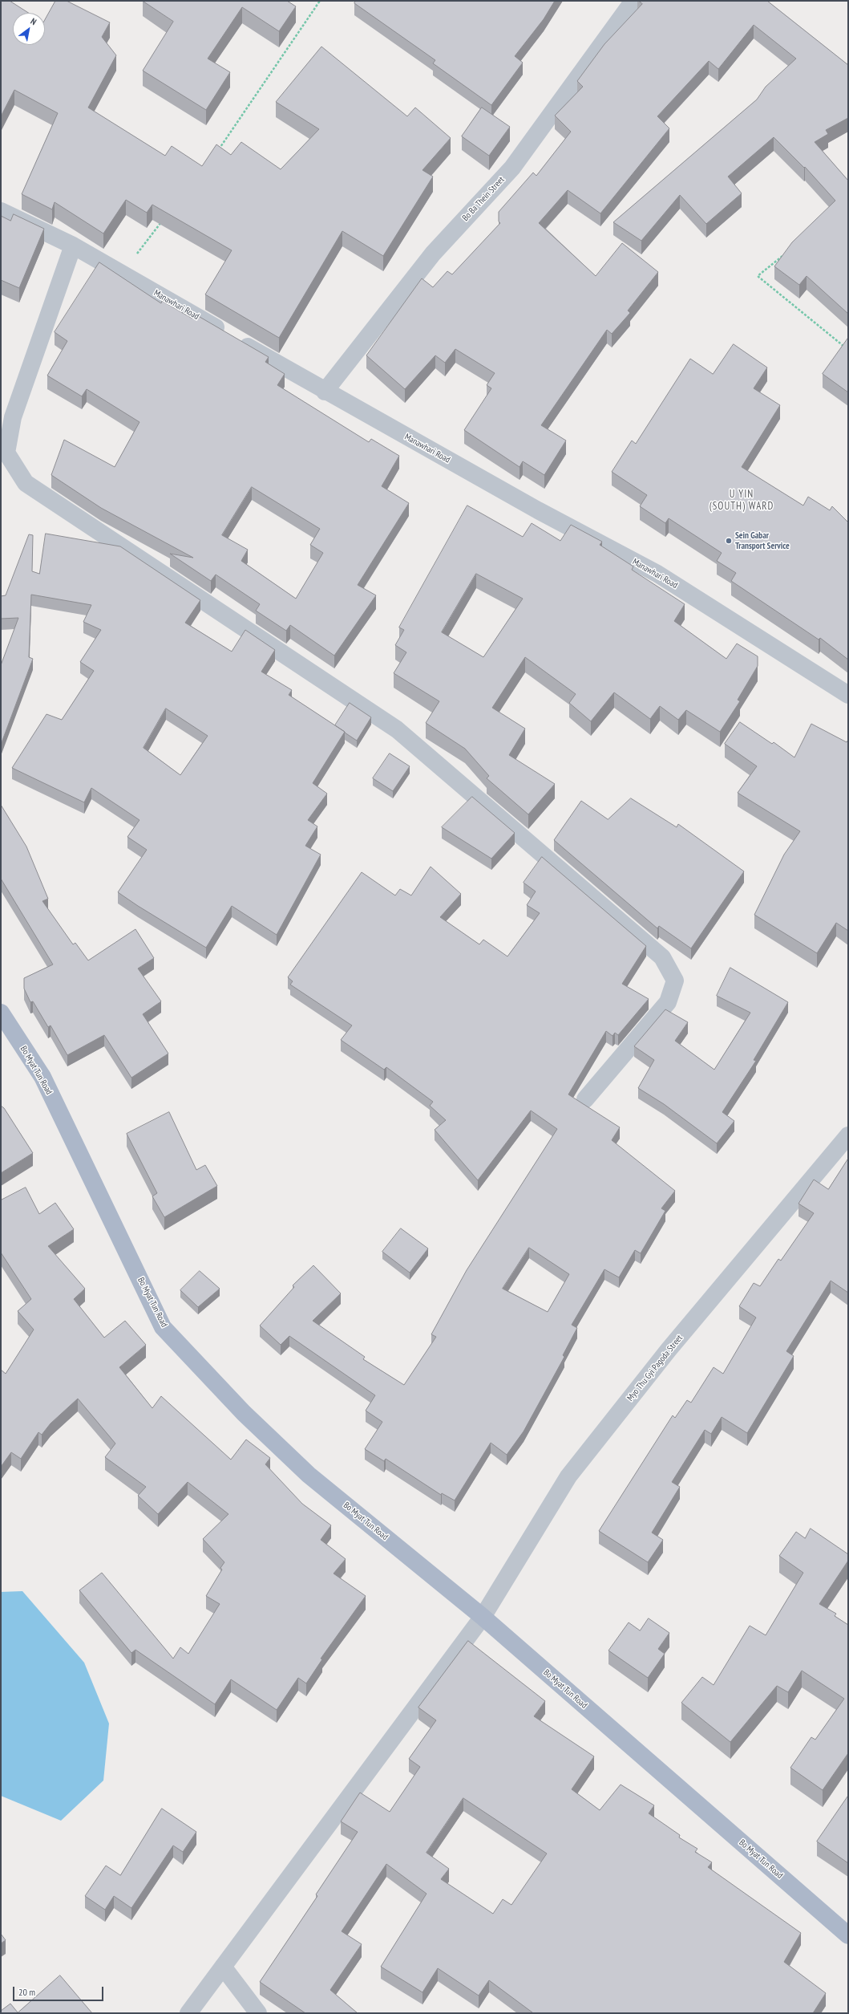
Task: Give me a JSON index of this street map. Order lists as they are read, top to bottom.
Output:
{
  "streets": {
    "main road": ["Bo Myat Tun Road"],
    "street": ["Bo Ba Thein Street", "Manawhari Road", "Myo Thu Gyi Pagoda Street"]
  },
  "crossings": [
    ["Bo Ba Thein Street", "Manawhari Road"],
    ["Bo Myat Tun Road", "Myo Thu Gyi Pagoda Street"]
  ],
  "districts": ["U YIN (SOUTH) WARD"],
  "places": ["Sein Gabar Transport Service"],
  "scale_bar": "20 m",
  "north": "top right"
}
